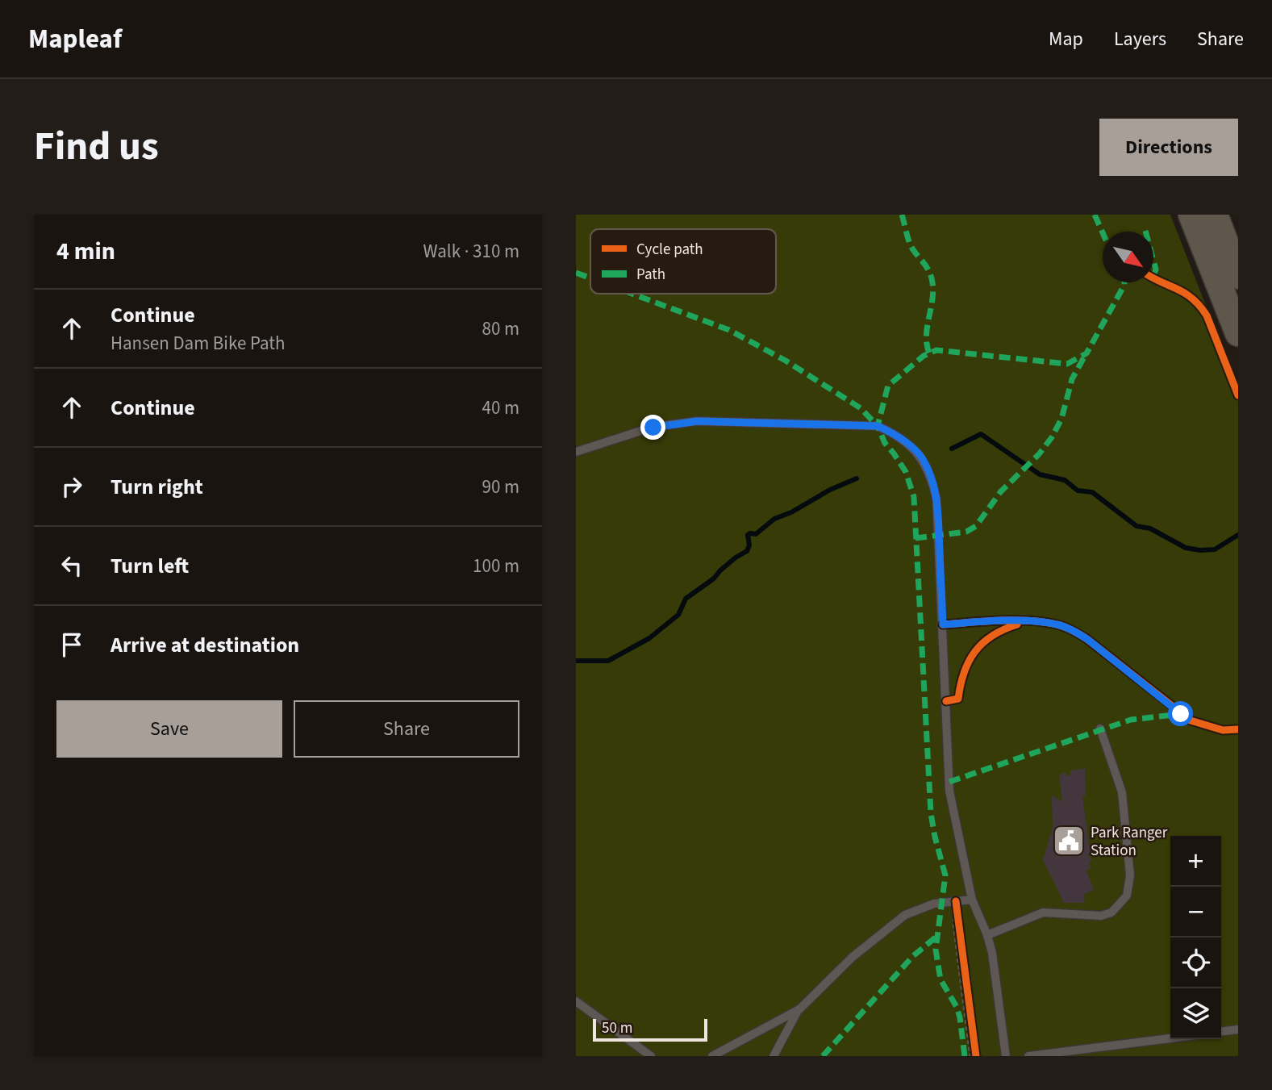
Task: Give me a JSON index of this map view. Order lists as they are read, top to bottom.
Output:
{
  "places": {
    "public building": ["Park Ranger Station"]
  },
  "legend": ["Cycle path", "Path"],
  "scale_bar": "50 m",
  "north": "bottom right",
  "page": {
    "header": "Mapleaf",
    "nav": ["Map", "Layers", "Share"],
    "title": "Find us",
    "buttons": [
      "Directions",
      ["Save", "Share"]
    ],
    "heading": ["4 min", "Walk · 310 m"],
    "list": [
      ["Continue", "Hansen Dam Bike Path", "80 m"],
      ["Continue", "40 m"],
      ["Turn right", "90 m"],
      ["Turn left", "100 m"],
      "Arrive at destination"
    ],
    "map_buttons": ["+", "−"],
    "scale": "50 m"
  }
}
